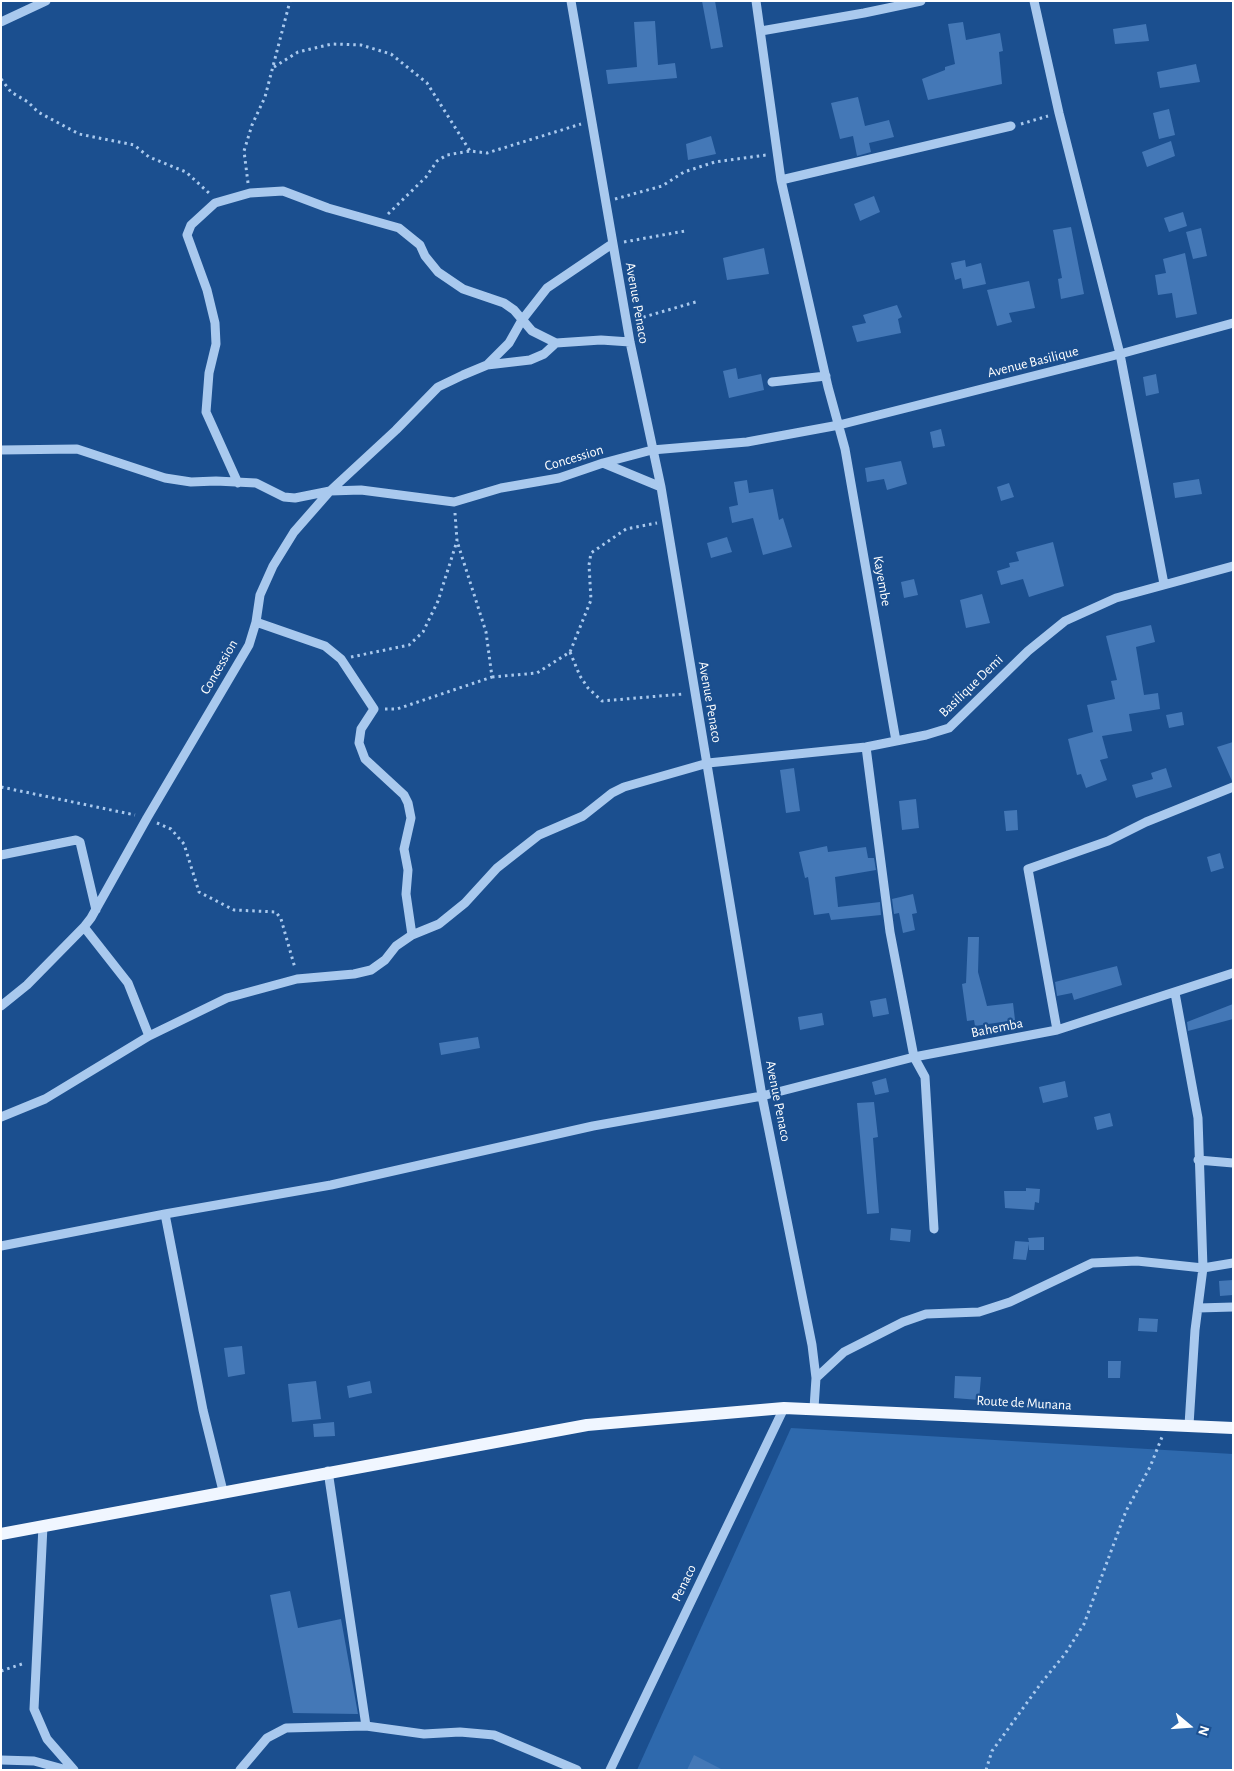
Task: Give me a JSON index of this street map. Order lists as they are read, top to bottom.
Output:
{
  "streets": {
    "main road": ["Route de Munana"],
    "street": [
      "Avenue Penaco",
      "Avenue Basilique",
      "Concession",
      "Kayembe",
      "Basilique Demi",
      "Bahemba",
      "Penaco"
    ]
  },
  "crossings": [
    ["Avenue Penaco", "Avenue Basilique"],
    ["Avenue Penaco", "Concession"],
    ["Avenue Penaco", "Basilique Demi"],
    ["Avenue Penaco", "Bahemba"],
    ["Avenue Penaco", "Route de Munana"],
    ["Avenue Basilique", "Concession"],
    ["Avenue Basilique", "Kayembe"],
    ["Kayembe", "Basilique Demi"],
    ["Route de Munana", "Penaco"]
  ],
  "north": "right"
}
